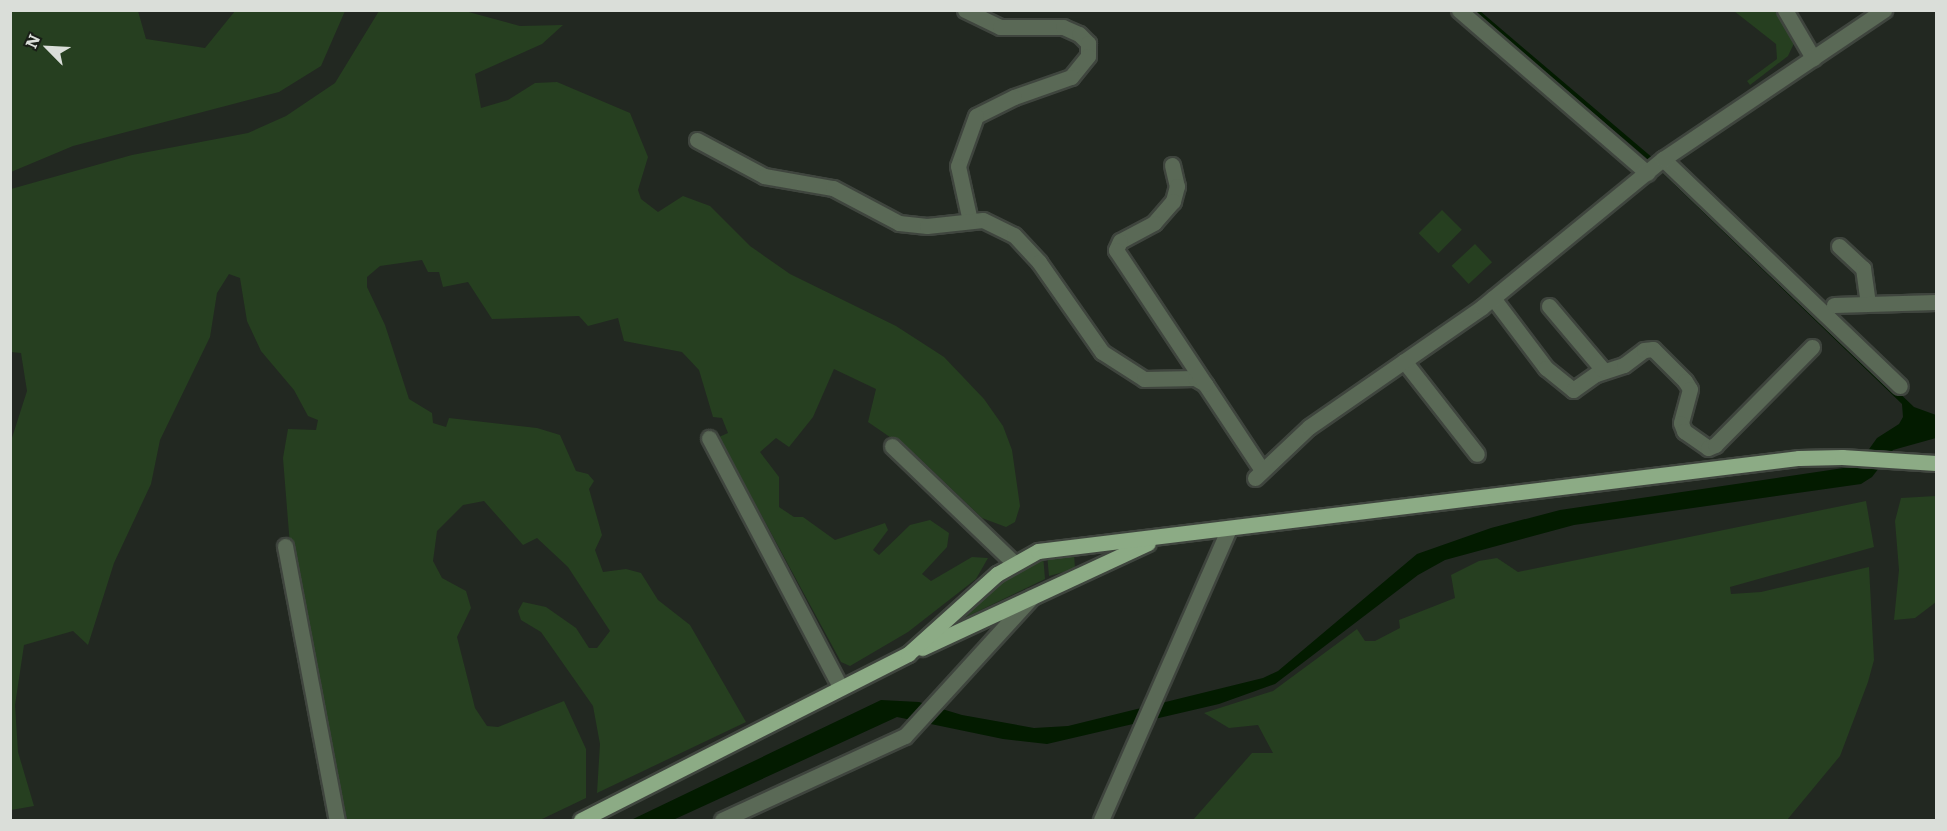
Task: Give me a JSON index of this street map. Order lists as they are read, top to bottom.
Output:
{
  "north": "top left"
}
